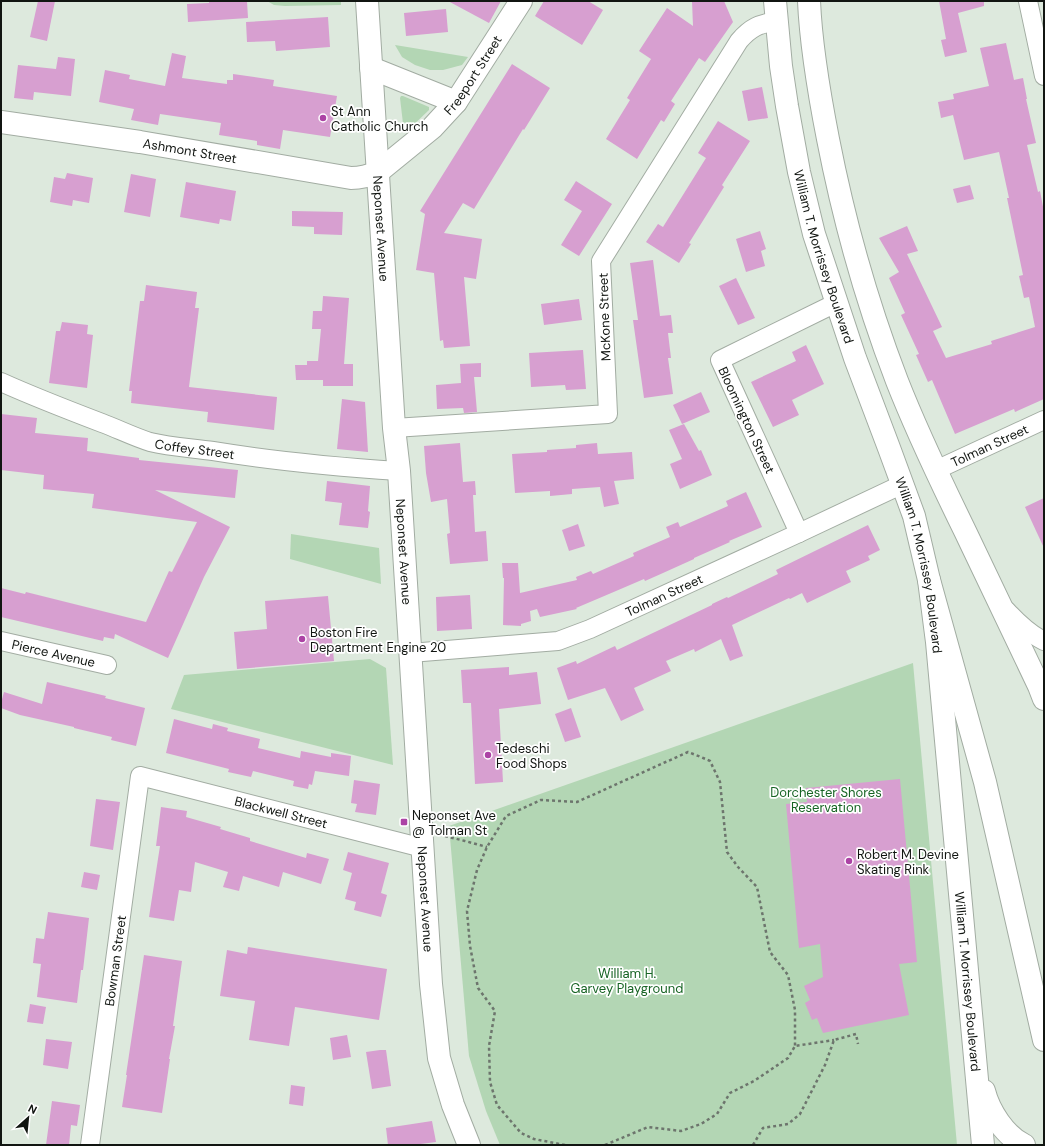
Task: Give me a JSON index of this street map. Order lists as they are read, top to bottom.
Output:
{
  "streets": {
    "main road": [
      "Freeport Street",
      "Ashmont Street",
      "Neponset Avenue",
      "William T. Morrissey Boulevard"
    ],
    "street": [
      "McKone Street",
      "Bloomington Street",
      "Tolman Street",
      "Coffey Street",
      "Pierce Avenue",
      "Blackwell Street",
      "Bowman Street"
    ]
  },
  "crossings": [
    ["Freeport Street", "Ashmont Street"],
    ["Freeport Street", "Neponset Avenue"],
    ["Ashmont Street", "Neponset Avenue"],
    ["Neponset Avenue", "McKone Street"],
    ["Neponset Avenue", "Tolman Street"],
    ["Neponset Avenue", "Coffey Street"],
    ["Neponset Avenue", "Blackwell Street"],
    ["William T. Morrissey Boulevard", "McKone Street"],
    ["William T. Morrissey Boulevard", "Bloomington Street"],
    ["William T. Morrissey Boulevard", "Tolman Street"],
    ["Bloomington Street", "Tolman Street"],
    ["Blackwell Street", "Bowman Street"]
  ],
  "parks": ["Dorchester Shores Reservation", "William H. Garvey Playground"],
  "places": {
    "other": [
      "St Ann Catholic Church",
      "Boston Fire Department Engine 20",
      "Tedeschi Food Shops",
      "Robert M. Devine Skating Rink"
    ],
    "transit": ["Neponset Ave @ Tolman St"]
  },
  "north": "top right"
}
